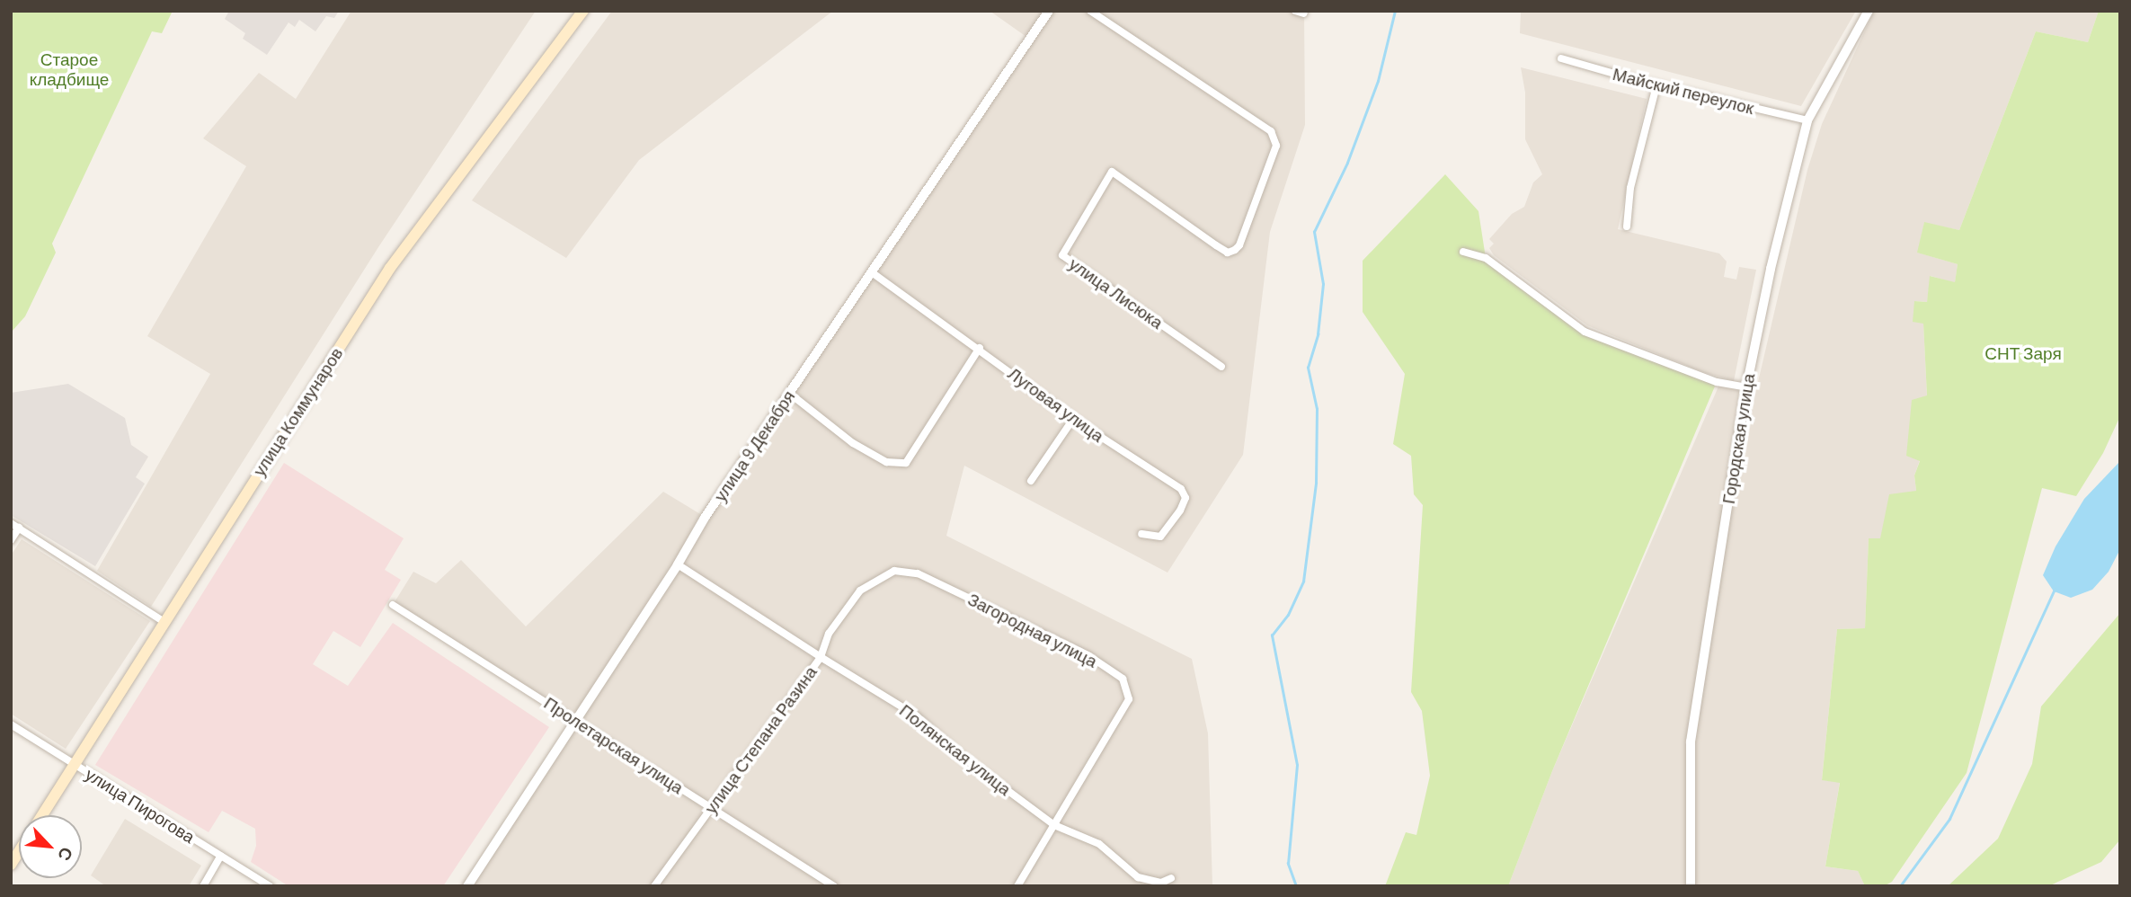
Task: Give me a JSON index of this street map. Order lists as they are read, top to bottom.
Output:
{
  "streets": {
    "main road": ["улица Коммунаров"],
    "street": [
      "Майский переулок",
      "улица Лисюка",
      "Луговая улица",
      "Городская улица",
      "улица 9 Декабря",
      "Загородная улица",
      "улица Степана Разина",
      "Пролетарская улица",
      "Полянская улица",
      "улица Пирогова"
    ]
  },
  "crossings": [
    ["Майский переулок", "Городская улица"],
    ["Луговая улица", "улица 9 Декабря"],
    ["улица Коммунаров", "улица Пирогова"],
    ["улица 9 Декабря", "Пролетарская улица"],
    ["улица 9 Декабря", "Полянская улица"],
    ["Загородная улица", "улица Степана Разина"],
    ["Загородная улица", "Полянская улица"],
    ["улица Степана Разина", "Пролетарская улица"],
    ["улица Степана Разина", "Полянская улица"]
  ],
  "parks": ["Старое кладбище", "СНТ Заря"],
  "north": "bottom right"
}
